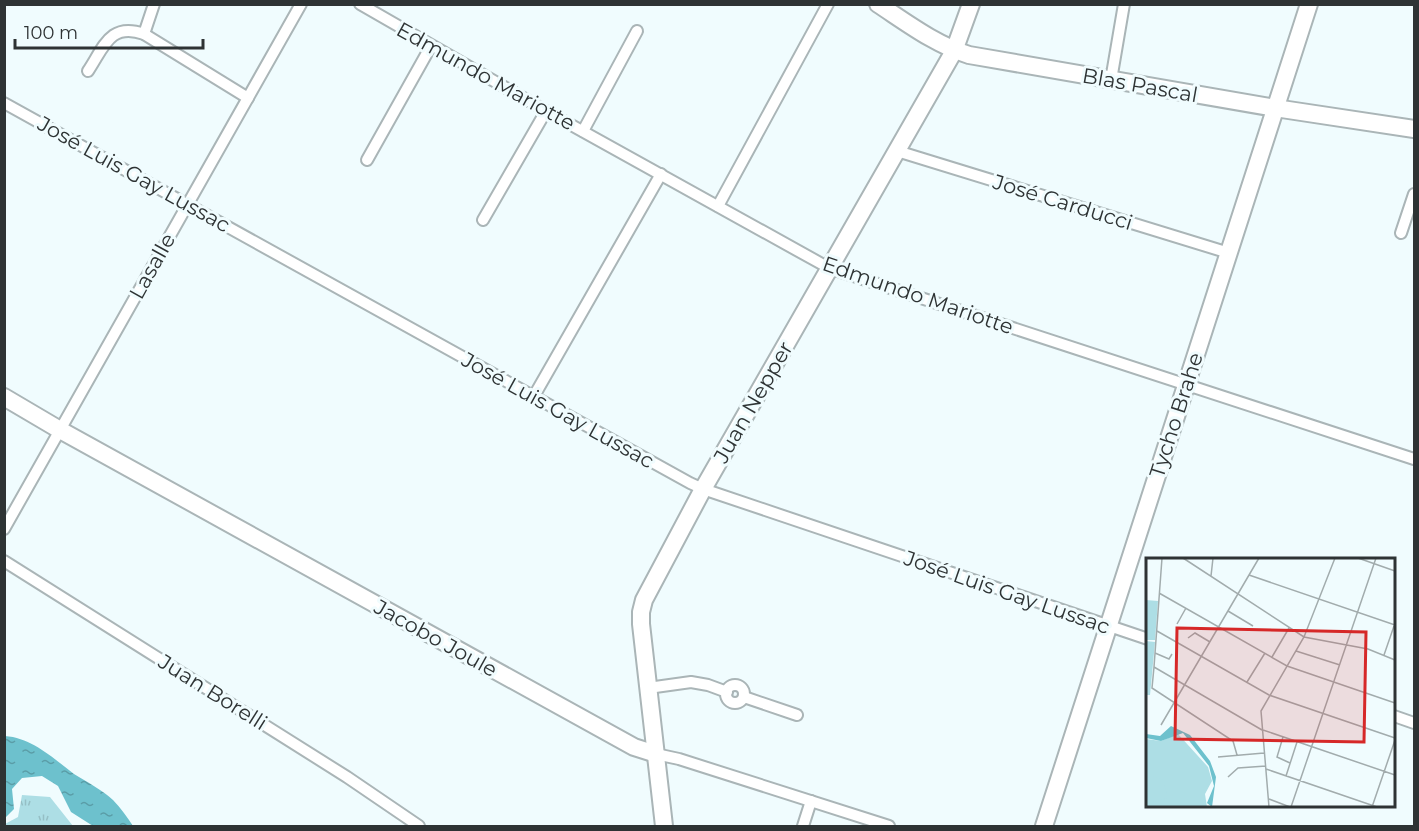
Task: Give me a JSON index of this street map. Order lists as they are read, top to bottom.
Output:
{
  "streets": {
    "main road": [
      "Blas Pascal",
      "Juan Nepper",
      "Tycho Brahe",
      "Jacobo Joule"
    ],
    "street": [
      "Edmundo Mariotte",
      "José Luis Gay Lussac",
      "José Carducci",
      "Lasalle",
      "Juan Borelli"
    ]
  },
  "crossings": [
    ["Edmundo Mariotte", "Juan Nepper"],
    ["Edmundo Mariotte", "Tycho Brahe"],
    ["Blas Pascal", "Juan Nepper"],
    ["Blas Pascal", "Tycho Brahe"],
    ["José Luis Gay Lussac", "Lasalle"],
    ["José Luis Gay Lussac", "Juan Nepper"],
    ["José Luis Gay Lussac", "Tycho Brahe"],
    ["José Carducci", "Juan Nepper"],
    ["José Carducci", "Tycho Brahe"],
    ["Lasalle", "Jacobo Joule"],
    ["Juan Nepper", "Jacobo Joule"]
  ],
  "scale_bar": "100 m"
}
